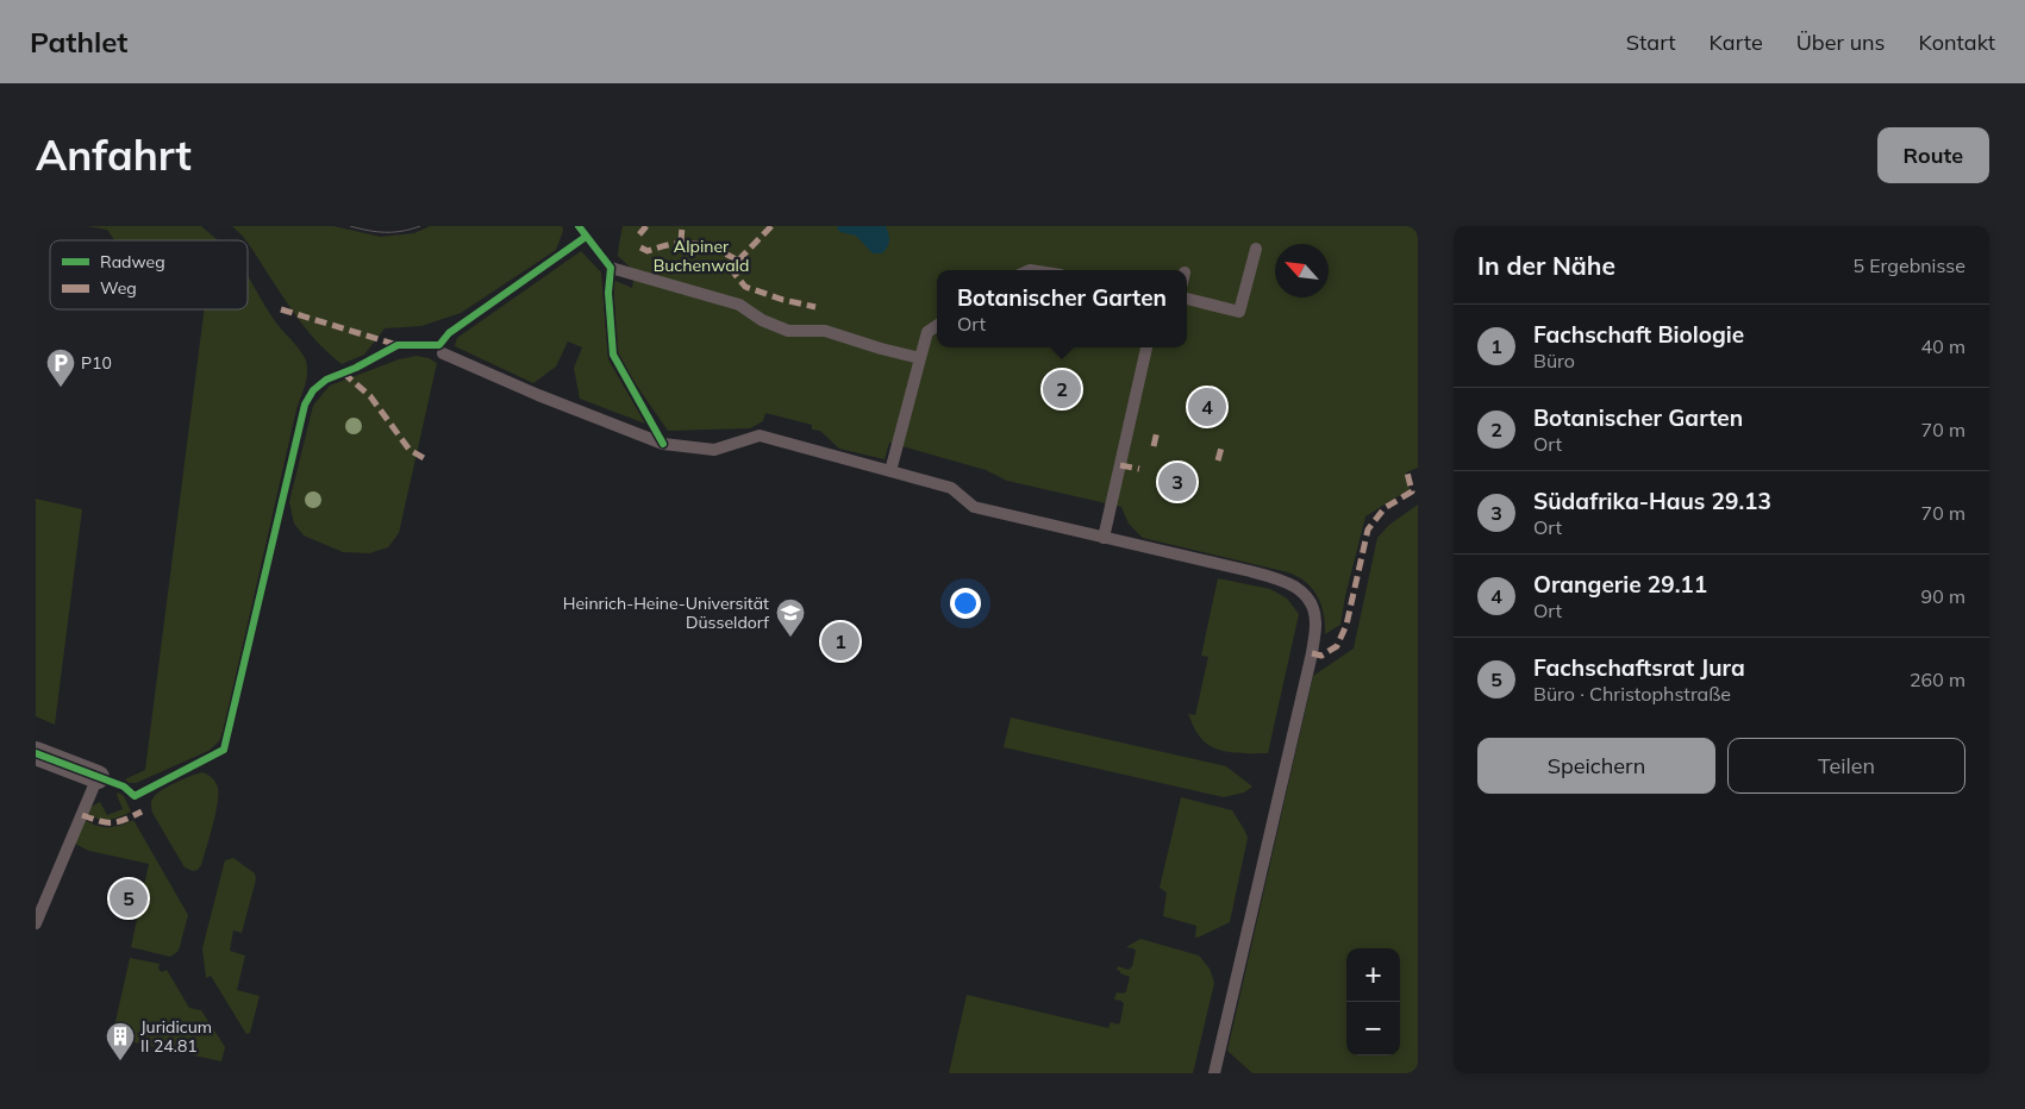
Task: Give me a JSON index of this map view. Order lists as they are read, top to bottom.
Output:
{
  "parks": ["Alpiner Buchenwald"],
  "places": {
    "parking": ["P10"],
    "school or university": ["Heinrich-Heine-Universität Düsseldorf"],
    "building": ["Juridicum II 24.81"]
  },
  "legend": ["Radweg", "Weg"],
  "north": "top left",
  "page": {
    "header": "Pathlet",
    "nav": [
      "Start",
      "Karte",
      "Über uns",
      "Kontakt"
    ],
    "buttons": [
      "Route",
      ["Speichern", "Teilen"]
    ],
    "title": "Anfahrt",
    "heading": ["In der Nähe", "5 Ergebnisse"],
    "popup": ["Botanischer Garten", "Ort"],
    "list": [
      {
        "mark": "1",
        "name": "Fachschaft Biologie",
        "note": "Büro",
        "value": "40 m"
      },
      {
        "mark": "2",
        "name": "Botanischer Garten",
        "note": "Ort",
        "value": "70 m"
      },
      {
        "mark": "3",
        "name": "Südafrika-Haus 29.13",
        "note": "Ort",
        "value": "70 m"
      },
      {
        "mark": "4",
        "name": "Orangerie 29.11",
        "note": "Ort",
        "value": "90 m"
      },
      {
        "mark": "5",
        "name": "Fachschaftsrat Jura",
        "note": "Büro · Christophstraße",
        "value": "260 m"
      }
    ],
    "pins": [
      "2",
      "4",
      "3",
      "1",
      "5"
    ],
    "map_buttons": ["+", "−"]
  }
}
